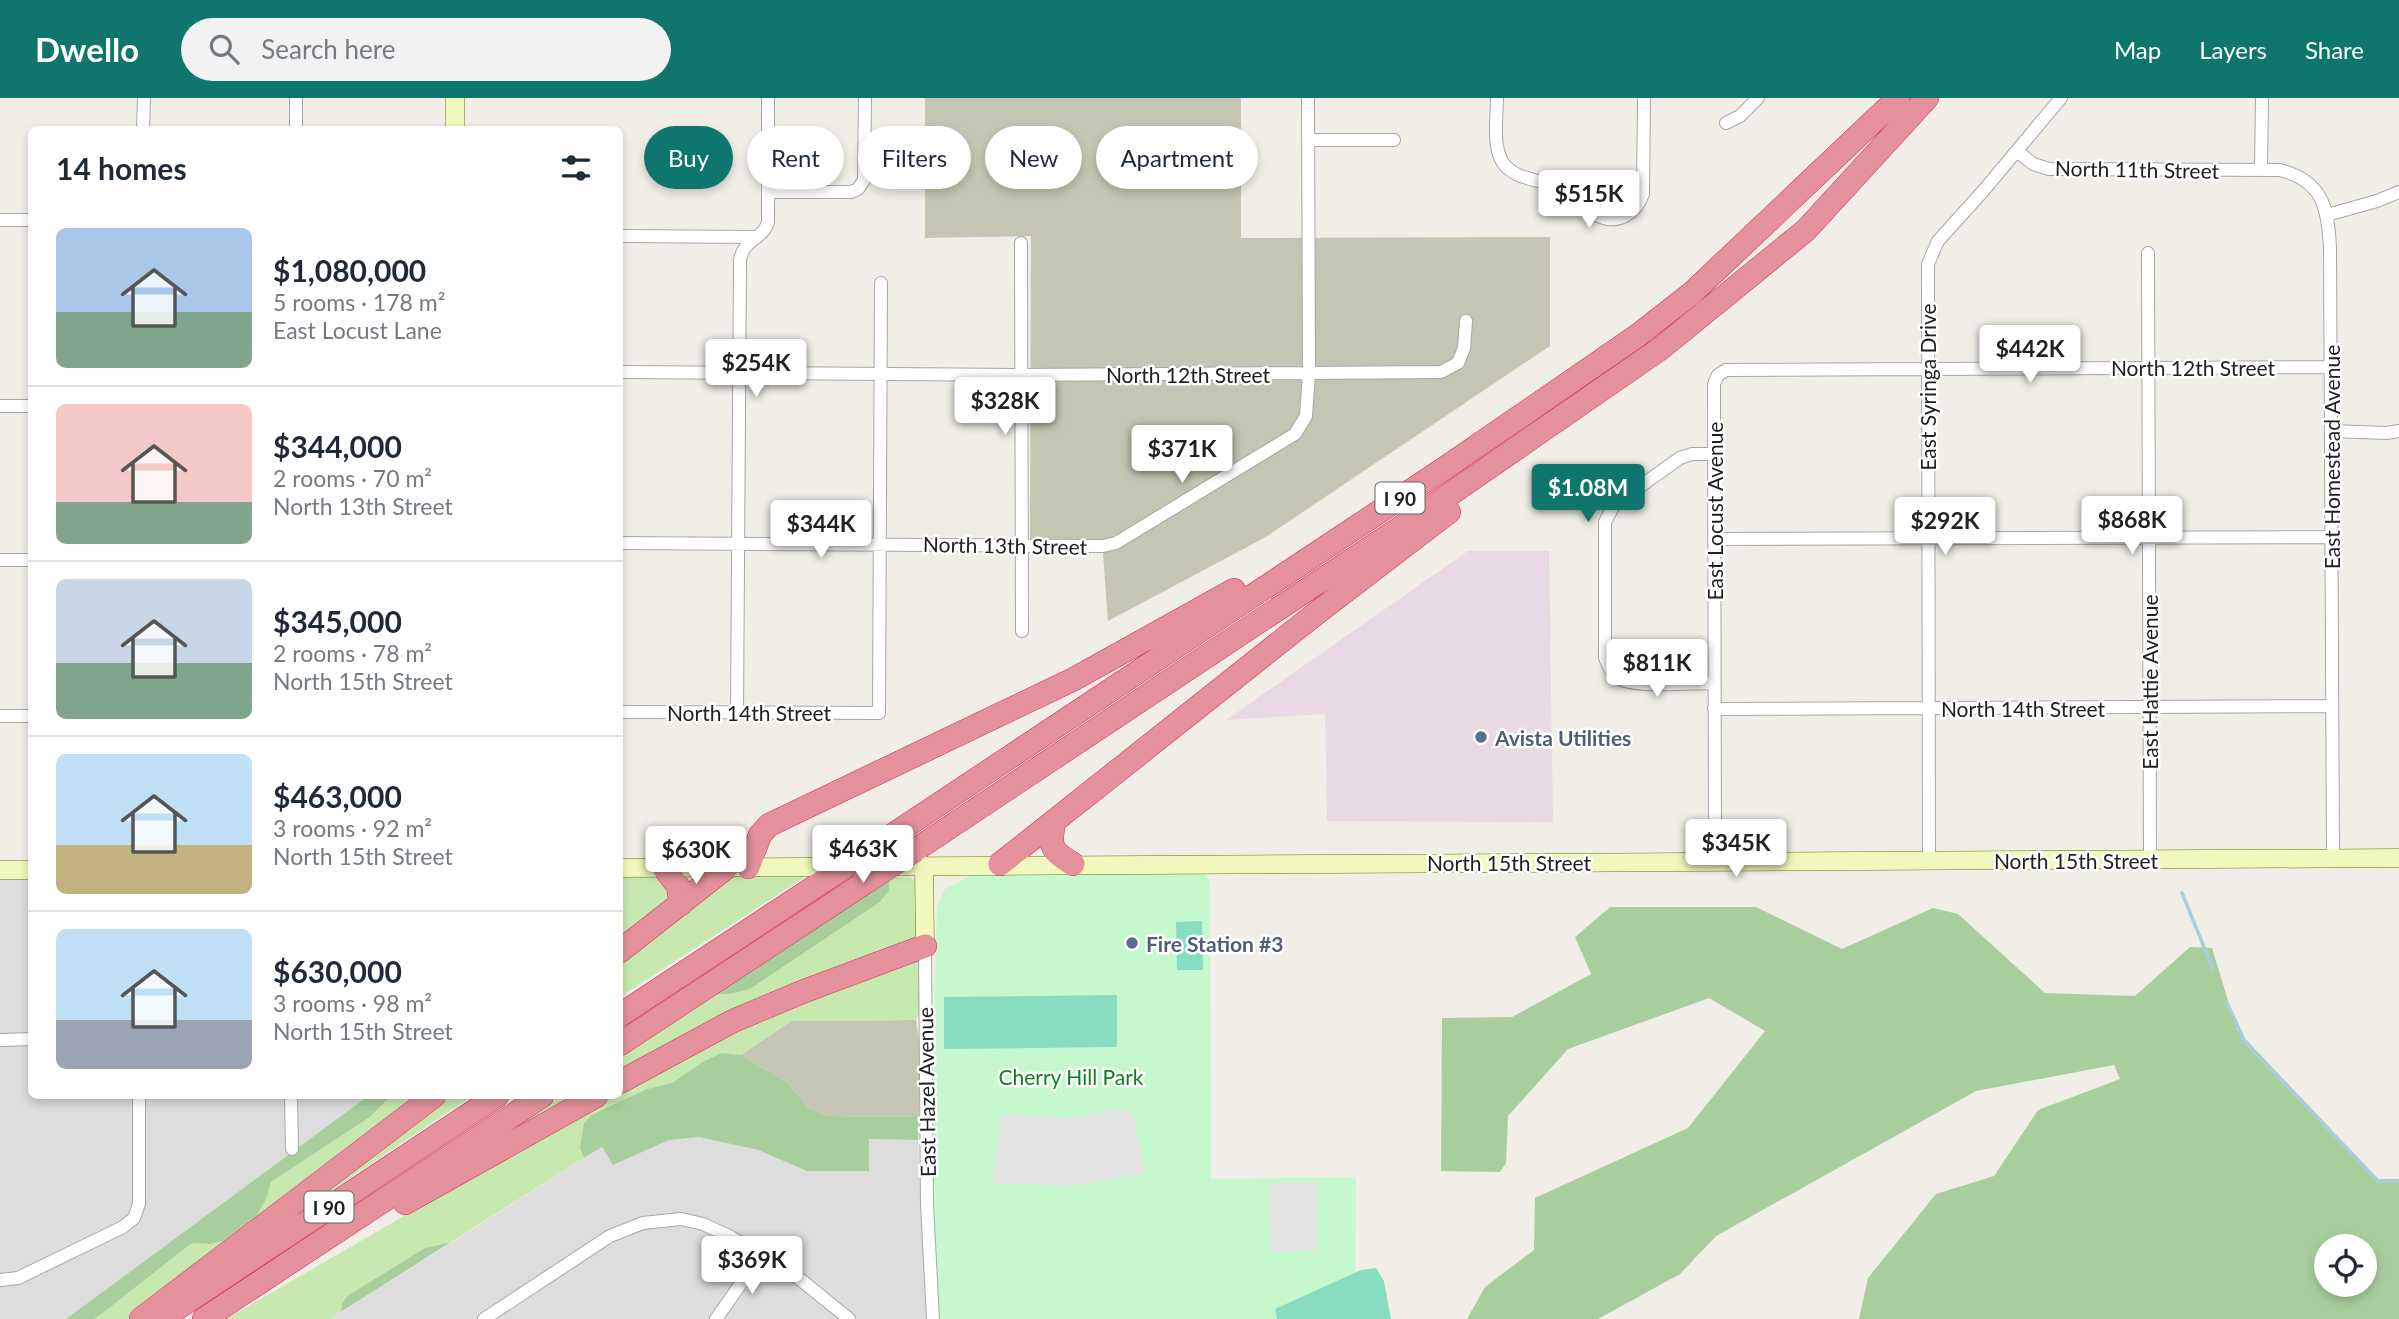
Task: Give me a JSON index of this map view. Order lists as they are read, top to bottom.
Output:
{
  "streets": {
    "highway": ["I 90"],
    "main road": ["North 15th Street", "East Hazel Avenue"],
    "street": [
      "North 11th Street",
      "North 12th Street",
      "East Syringa Drive",
      "East Homestead Avenue",
      "East Locust Avenue",
      "North 13th Street",
      "East Hattie Avenue",
      "North 14th Street"
    ]
  },
  "crossings": [
    ["North 11th Street", "East Syringa Drive"],
    ["North 11th Street", "East Homestead Avenue"],
    ["North 12th Street", "East Syringa Drive"],
    ["North 12th Street", "East Homestead Avenue"],
    ["North 12th Street", "East Locust Avenue"],
    ["North 12th Street", "North 13th Street"],
    ["North 12th Street", "East Hattie Avenue"],
    ["East Syringa Drive", "North 14th Street"],
    ["East Syringa Drive", "North 15th Street"],
    ["East Homestead Avenue", "North 14th Street"],
    ["East Homestead Avenue", "North 15th Street"],
    ["I 90", "North 15th Street"],
    ["I 90", "East Hazel Avenue"],
    ["East Locust Avenue", "North 14th Street"],
    ["East Locust Avenue", "North 15th Street"],
    ["North 13th Street", "North 14th Street"],
    ["East Hattie Avenue", "North 14th Street"],
    ["East Hattie Avenue", "North 15th Street"],
    ["North 15th Street", "East Hazel Avenue"]
  ],
  "parks": ["Cherry Hill Park"],
  "places": ["Avista Utilities", "Fire Station #3"],
  "page": {
    "header": "Dwello",
    "search": "Search here",
    "nav": ["Map", "Layers", "Share"],
    "chip": [
      "Buy",
      "Rent",
      "Filters",
      "New",
      "Apartment"
    ],
    "heading": "14 homes",
    "price": [
      "$515K",
      "$442K",
      "$254K",
      "$328K",
      "$371K",
      "$1.08M",
      "$868K",
      "$292K",
      "$344K",
      "$811K",
      "$345K",
      "$463K",
      "$630K",
      "$369K"
    ],
    "list": [
      {
        "name": "$1,080,000",
        "note": "5 rooms · 178 m² · East Locust Lane"
      },
      {
        "name": "$344,000",
        "note": "2 rooms · 70 m² · North 13th Street"
      },
      {
        "name": "$345,000",
        "note": "2 rooms · 78 m² · North 15th Street"
      },
      {
        "name": "$463,000",
        "note": "3 rooms · 92 m² · North 15th Street"
      },
      {
        "name": "$630,000",
        "note": "3 rooms · 98 m² · North 15th Street"
      }
    ]
  }
}
